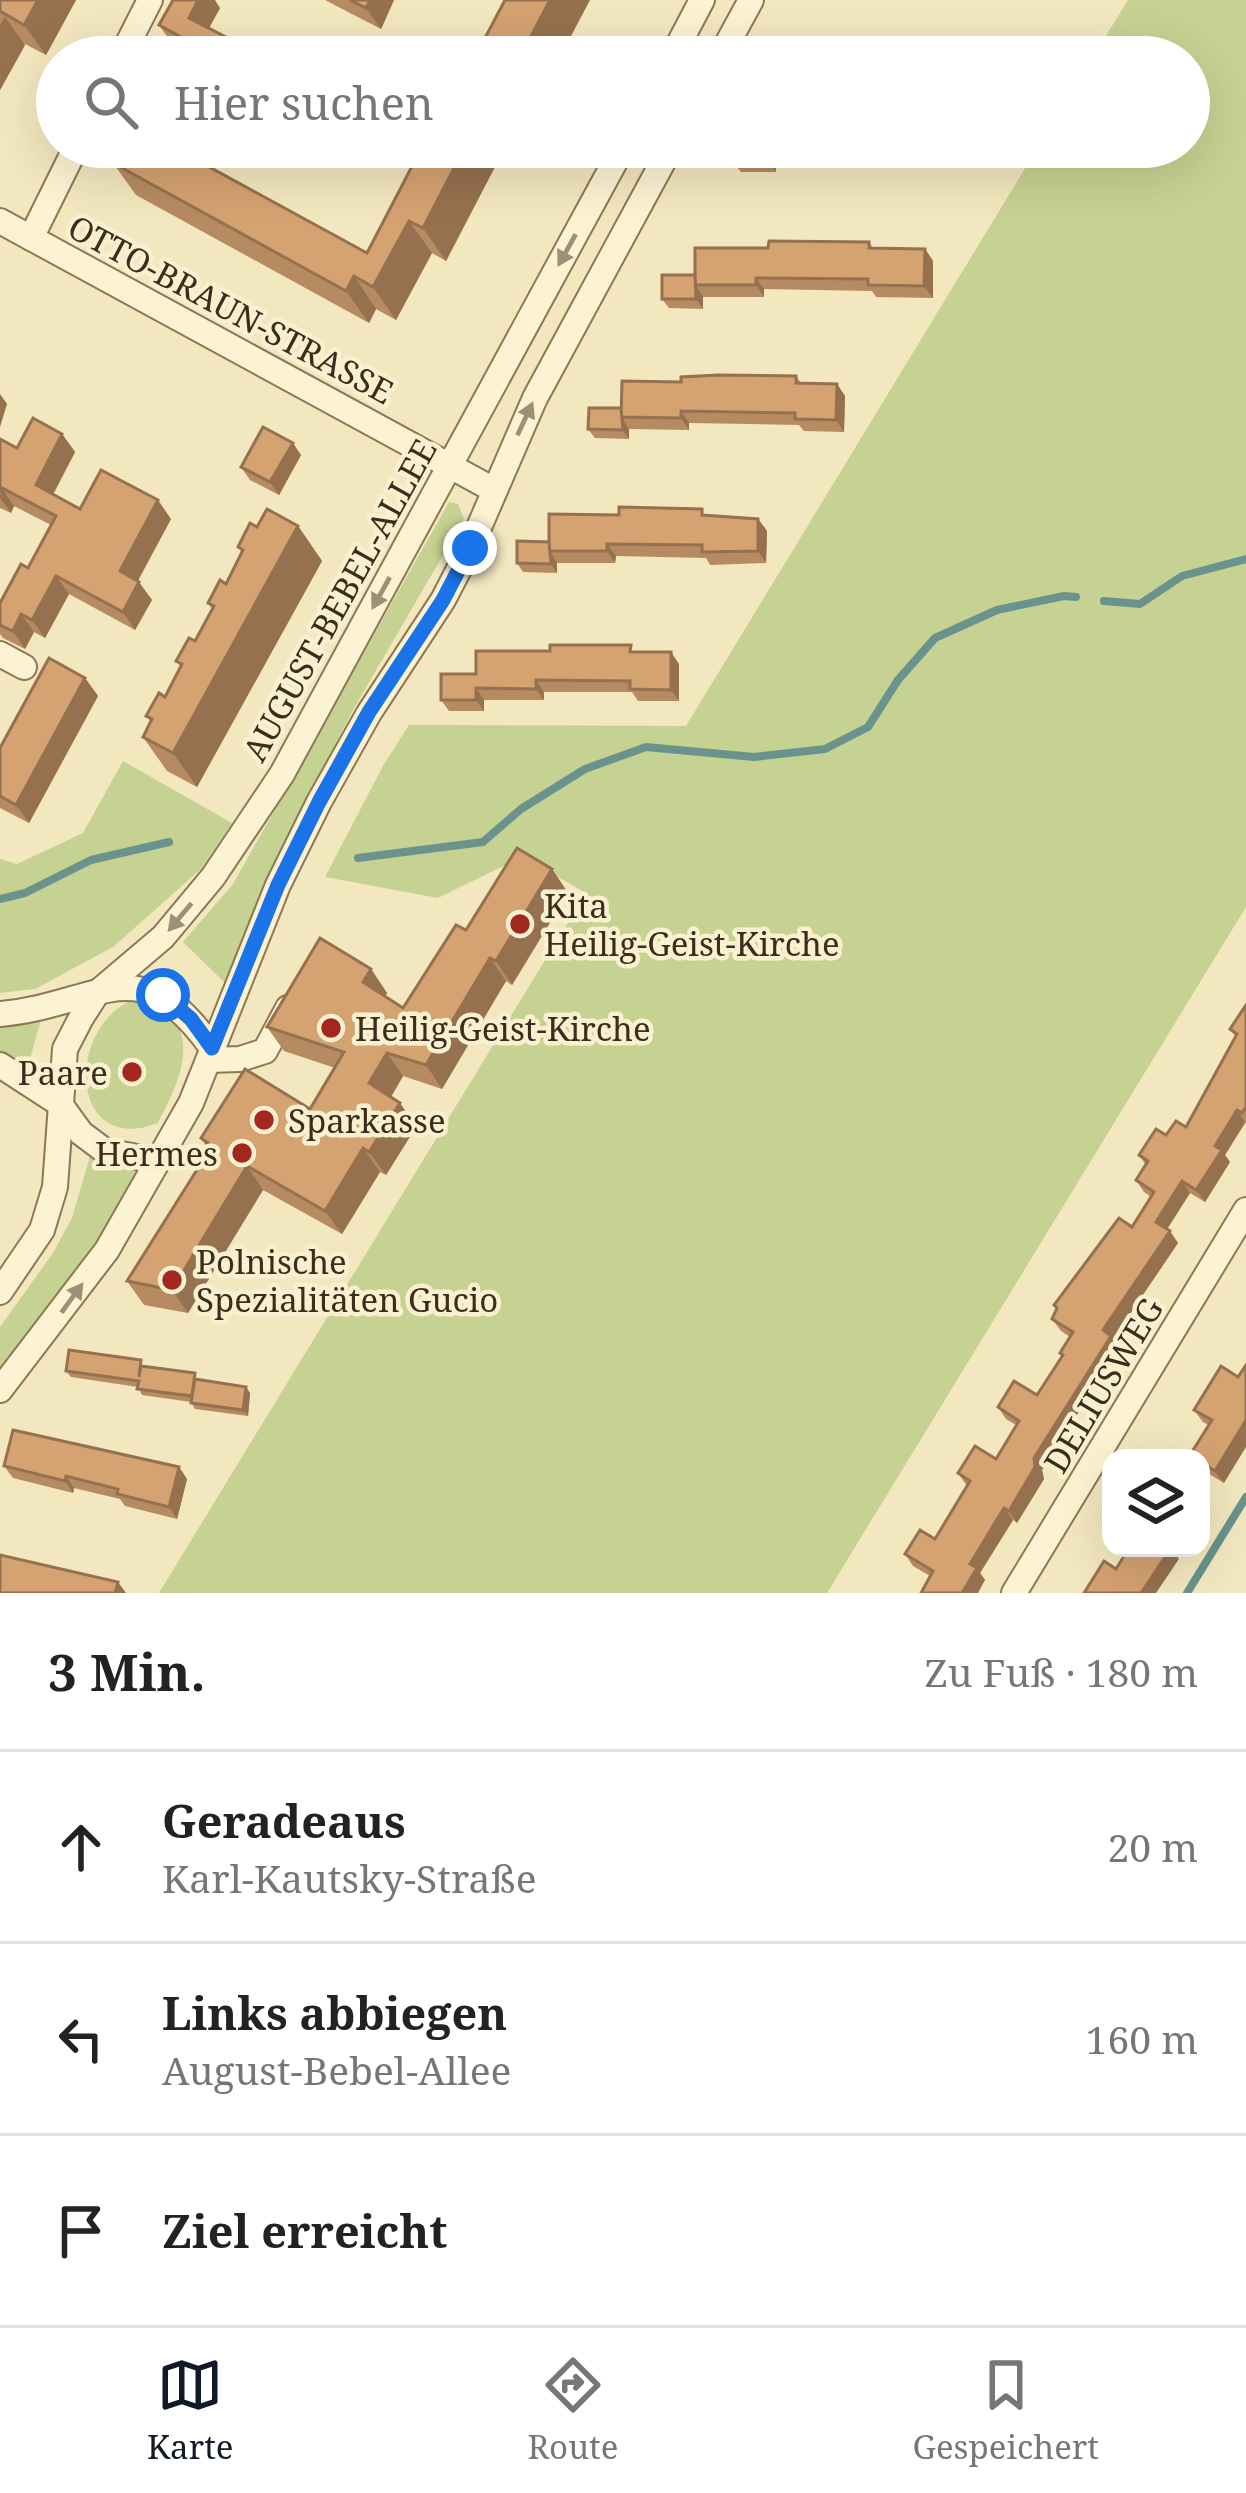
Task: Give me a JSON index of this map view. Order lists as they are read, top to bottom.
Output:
{
  "streets": {
    "street": ["OTTO-BRAUN-STRASSE", "AUGUST-BEBEL-ALLEE", "DELIUSWEG"]
  },
  "crossings": [
    ["OTTO-BRAUN-STRASSE", "AUGUST-BEBEL-ALLEE"]
  ],
  "places": [
    "Kita Heilig-Geist-Kirche",
    "Heilig-Geist-Kirche",
    "Paare",
    "Sparkasse",
    "Hermes",
    "Polnische Spezialitäten Gucio"
  ],
  "page": {
    "search": "Hier suchen",
    "heading": ["3 Min.", "Zu Fuß · 180 m"],
    "list": [
      ["Geradeaus", "Karl-Kautsky-Straße", "20 m"],
      ["Links abbiegen", "August-Bebel-Allee", "160 m"],
      "Ziel erreicht"
    ],
    "nav": ["Karte", "Route", "Gespeichert"]
  }
}
